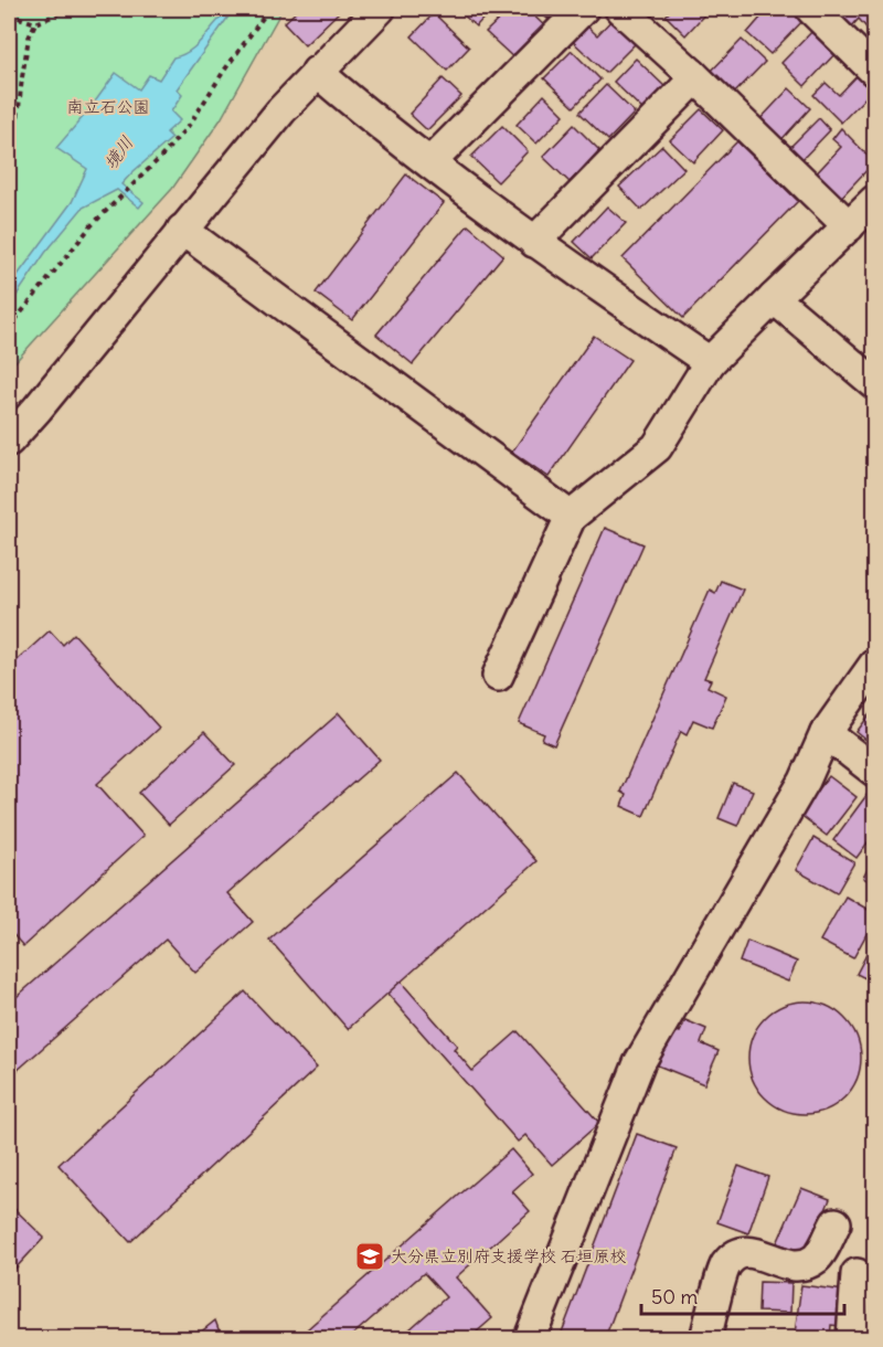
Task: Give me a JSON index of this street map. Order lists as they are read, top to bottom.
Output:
{
  "water": ["境川"],
  "parks": ["南立石公園"],
  "places": {
    "school or university": ["大分県立別府支援学校 石垣原校"]
  },
  "scale_bar": "50 m"
}
